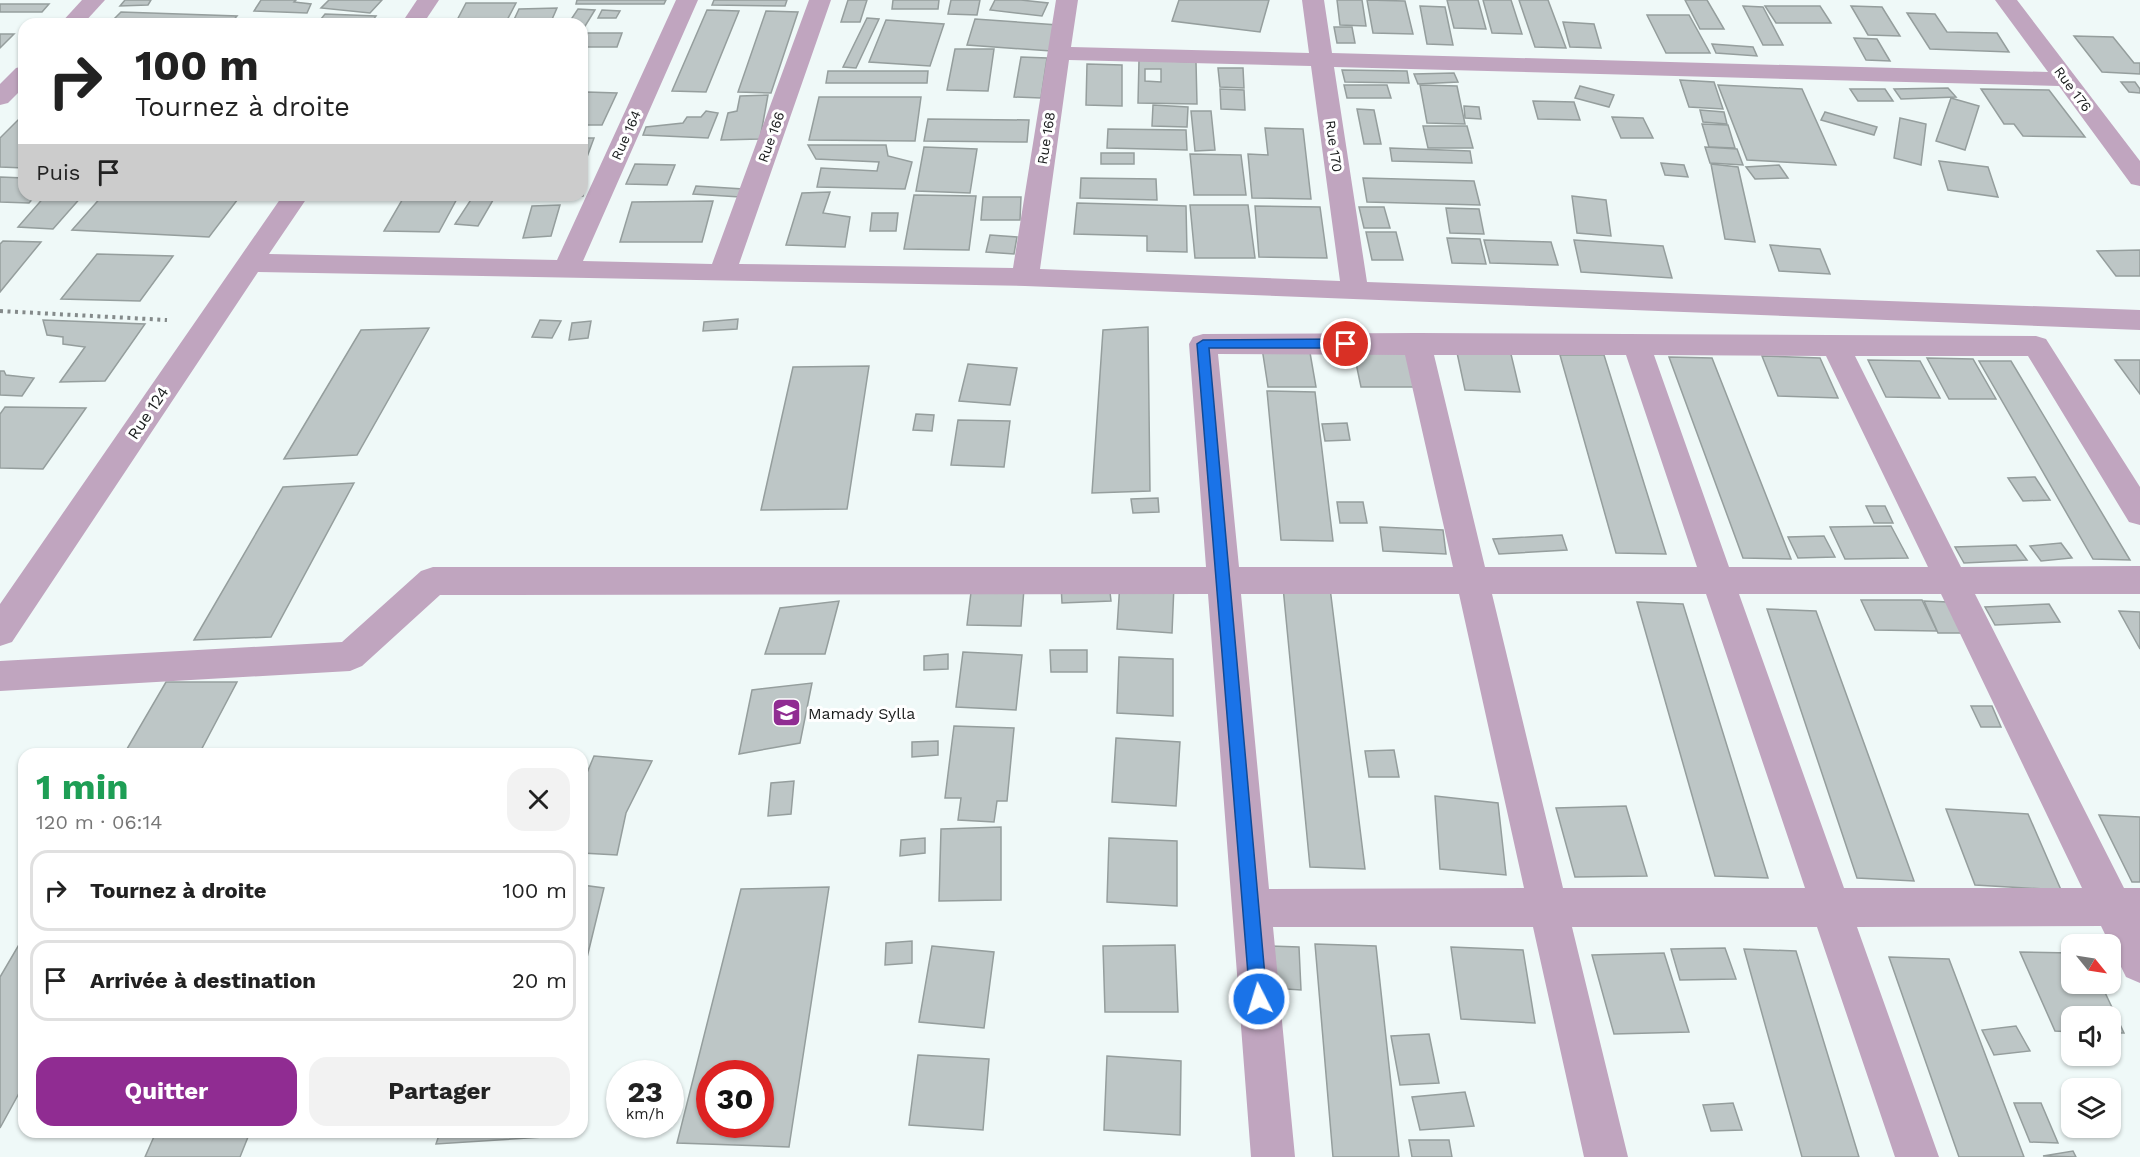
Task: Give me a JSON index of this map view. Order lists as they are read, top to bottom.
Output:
{
  "streets": {
    "street": [
      "Rue 176",
      "Rue 164",
      "Rue 166",
      "Rue 168",
      "Rue 170",
      "Rue 124"
    ]
  },
  "places": {
    "school or university": ["Mamady Sylla"]
  },
  "north": "bottom right",
  "page": {
    "turn": ["100 m", "Tournez à droite"],
    "then": "Puis",
    "heading": ["1 min", "120 m · 06:14"],
    "list": [
      {
        "name": "Tournez à droite",
        "value": "100 m"
      },
      {
        "name": "Arrivée à destination",
        "value": "20 m"
      }
    ],
    "buttons": ["Quitter", "Partager"],
    "speed": "23 km/h",
    "limit": "30"
  }
}
